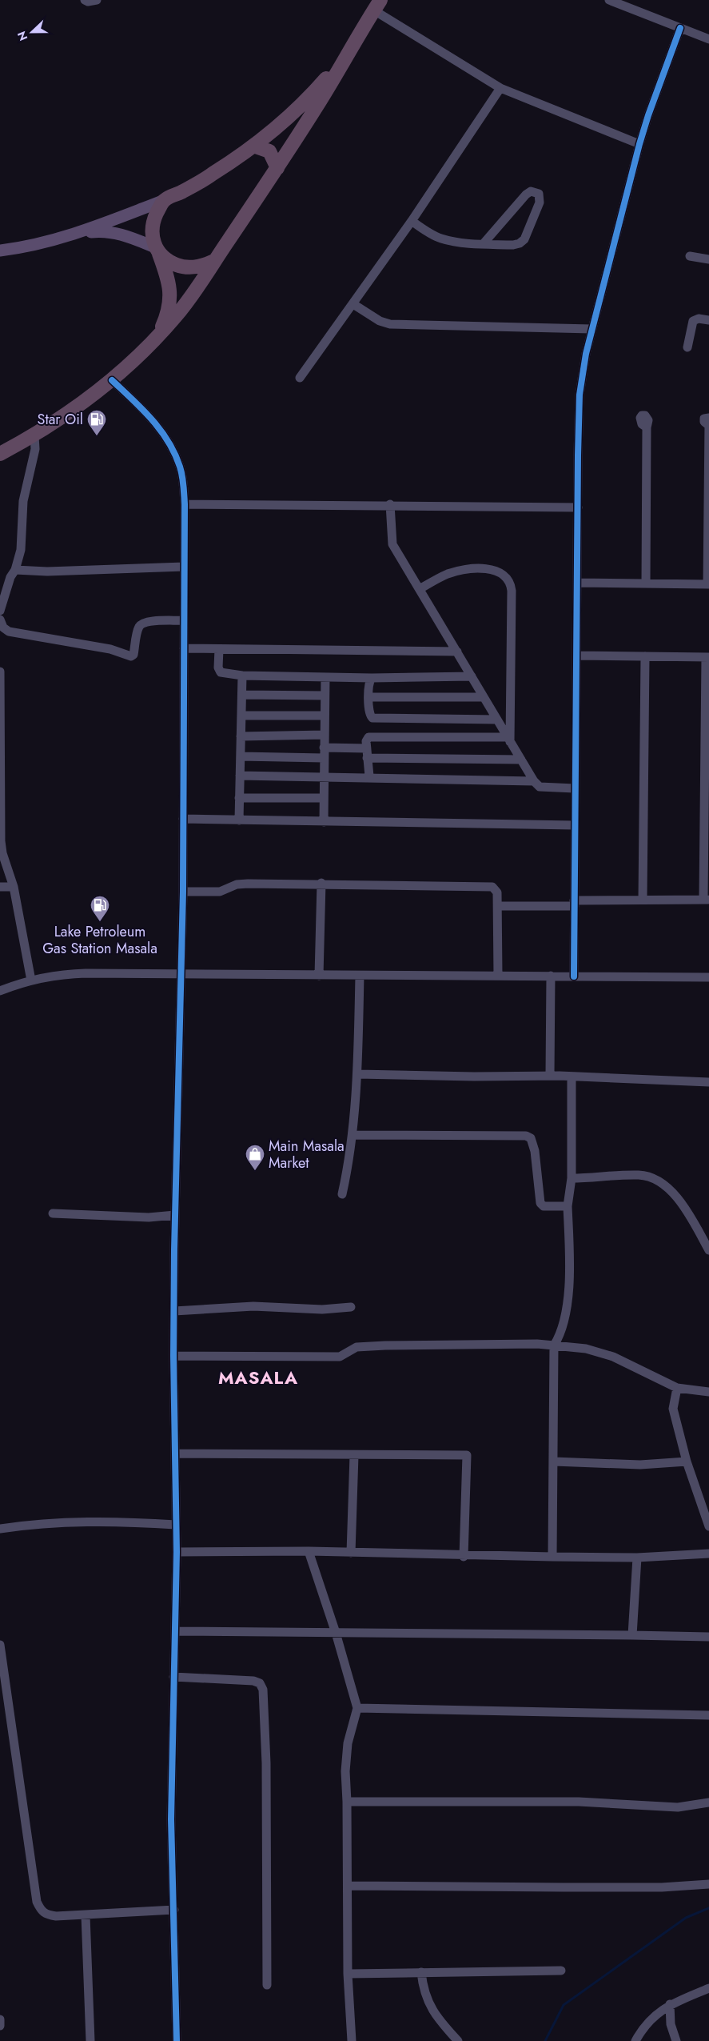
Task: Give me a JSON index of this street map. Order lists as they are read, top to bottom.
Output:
{
  "districts": ["MASALA"],
  "places": {
    "fuel station": ["Star Oil", "Lake Petroleum Gas Station Masala"],
    "shop": ["Main Masala Market"]
  },
  "north": "left"
}
